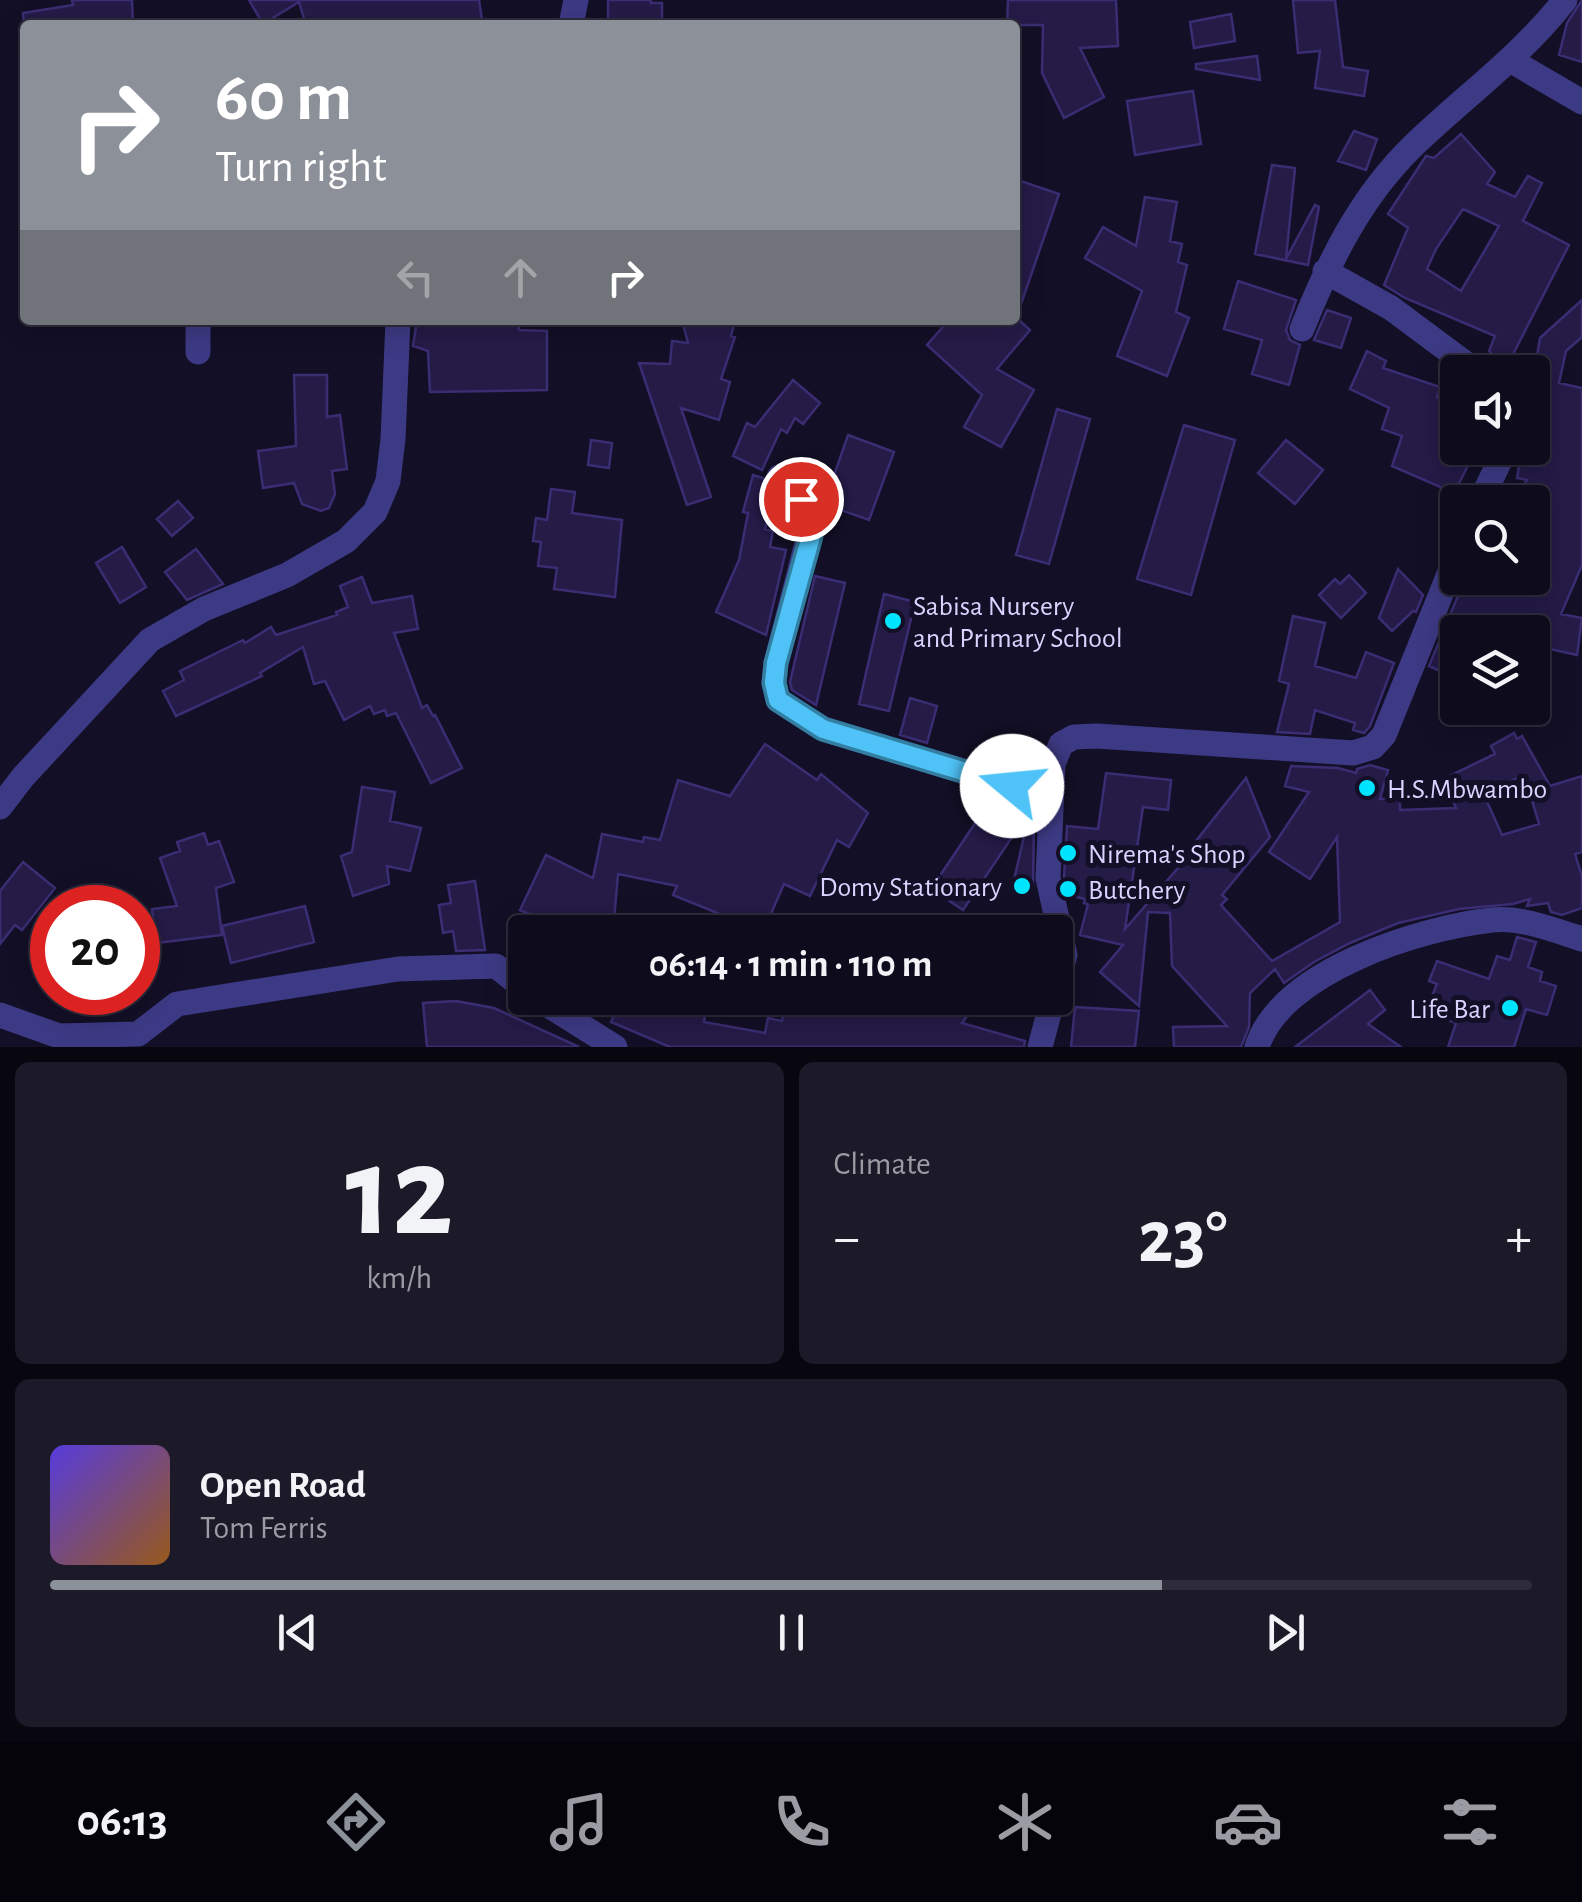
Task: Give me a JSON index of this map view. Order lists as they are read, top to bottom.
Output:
{
  "places": [
    "Sabisa Nursery and Primary School",
    "H.S.Mbwambo",
    "Nirema's Shop",
    "Domy Stationary",
    "Butchery",
    "Life Bar"
  ],
  "page": {
    "turn": ["60 m", "Turn right"],
    "limit": "20",
    "trip": "06:14 · 1 min · 110 m",
    "tile": [
      ["12", "km/h"],
      "Climate"
    ],
    "heat": ["−", "23°", "+"],
    "song": ["Open Road", "Tom Ferris"],
    "tabs": "06:13"
  }
}
